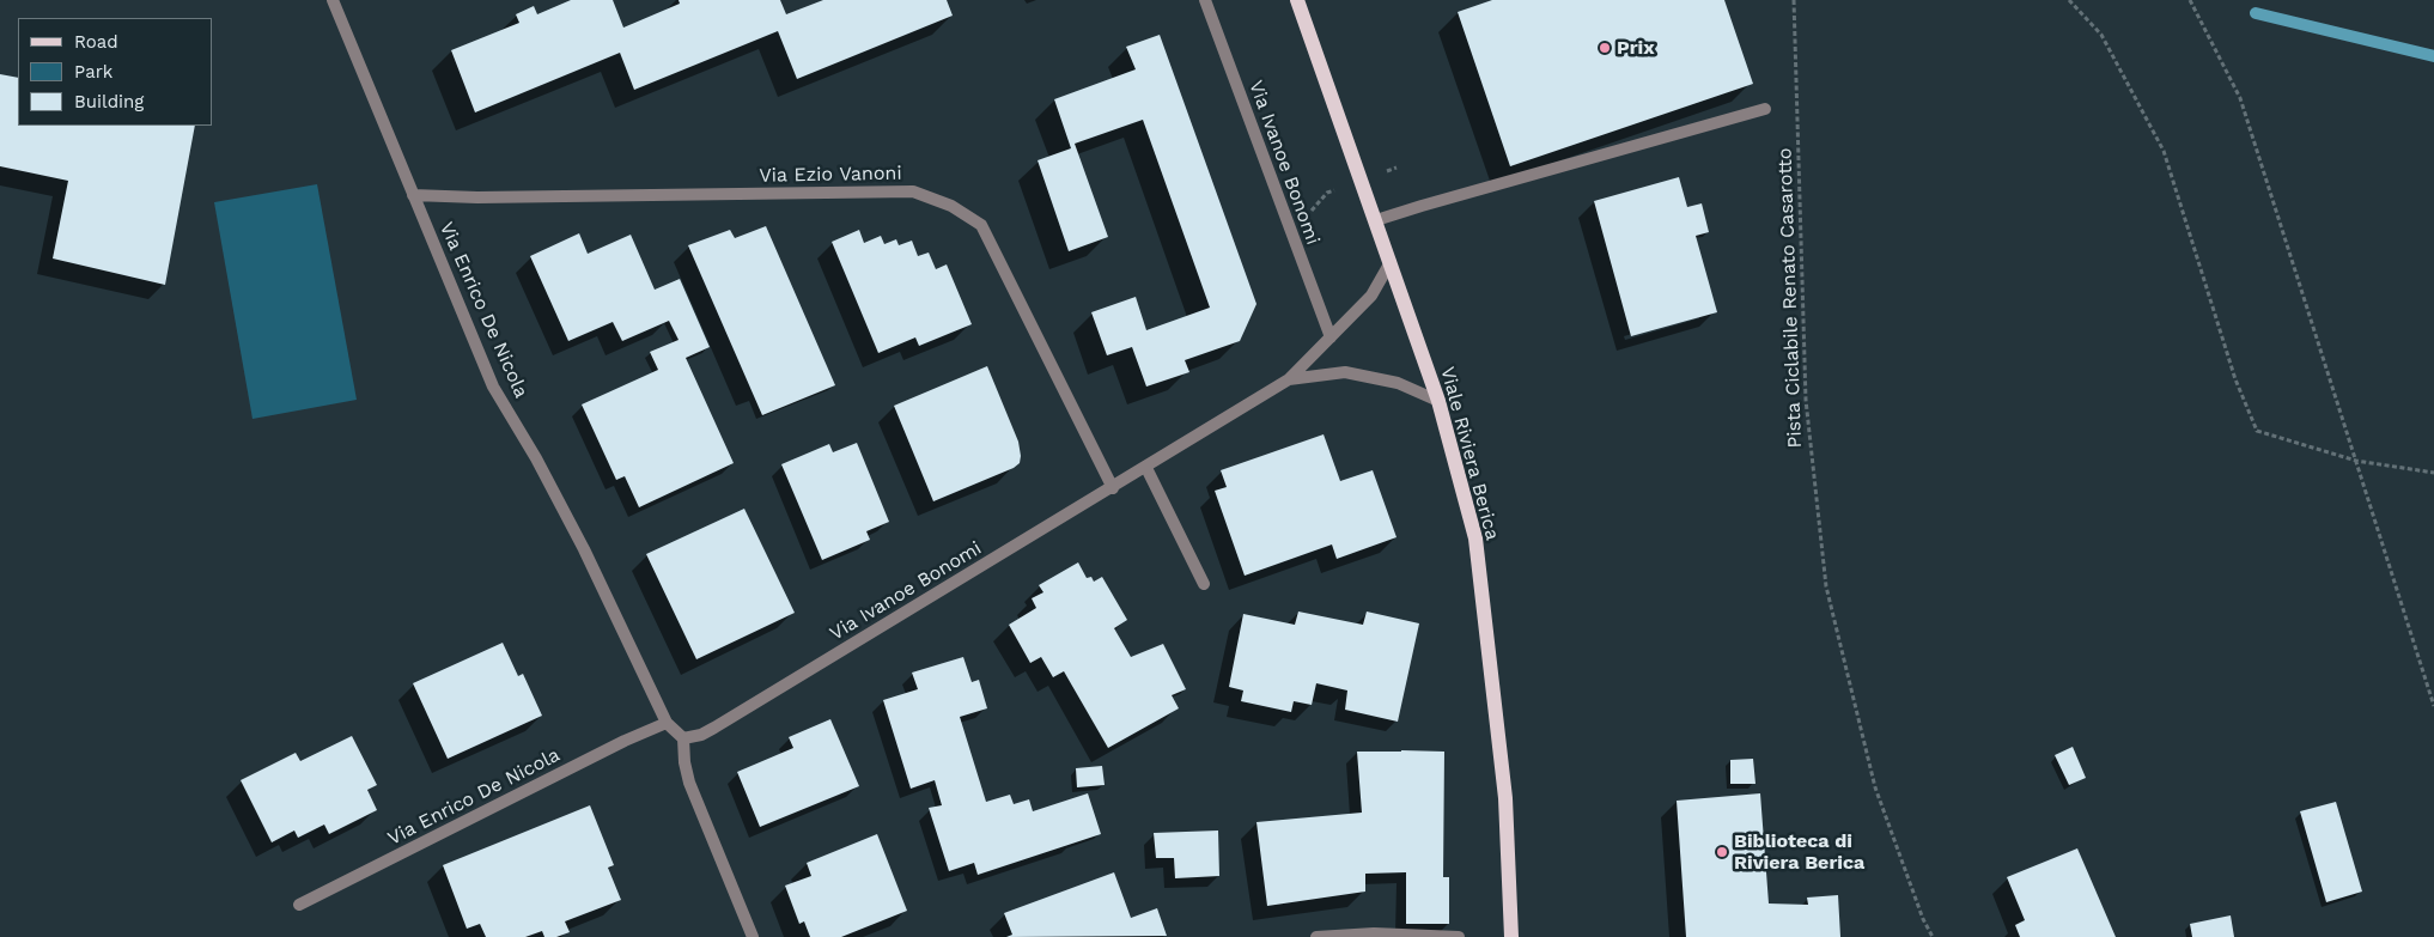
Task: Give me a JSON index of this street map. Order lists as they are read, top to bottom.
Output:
{
  "streets": {
    "main road": ["Viale Riviera Berica"],
    "street": ["Via Ivanoe Bonomi", "Via Ezio Vanoni", "Via Enrico De Nicola"],
    "path": ["Pista Ciclabile Renato Casarotto"]
  },
  "crossings": [
    ["Via Ivanoe Bonomi", "Via Ezio Vanoni"],
    ["Via Ivanoe Bonomi", "Via Enrico De Nicola"],
    ["Via Ivanoe Bonomi", "Viale Riviera Berica"],
    ["Via Ezio Vanoni", "Via Enrico De Nicola"]
  ],
  "places": ["Prix", "Biblioteca di Riviera Berica"],
  "legend": ["Road", "Park", "Building"]
}
